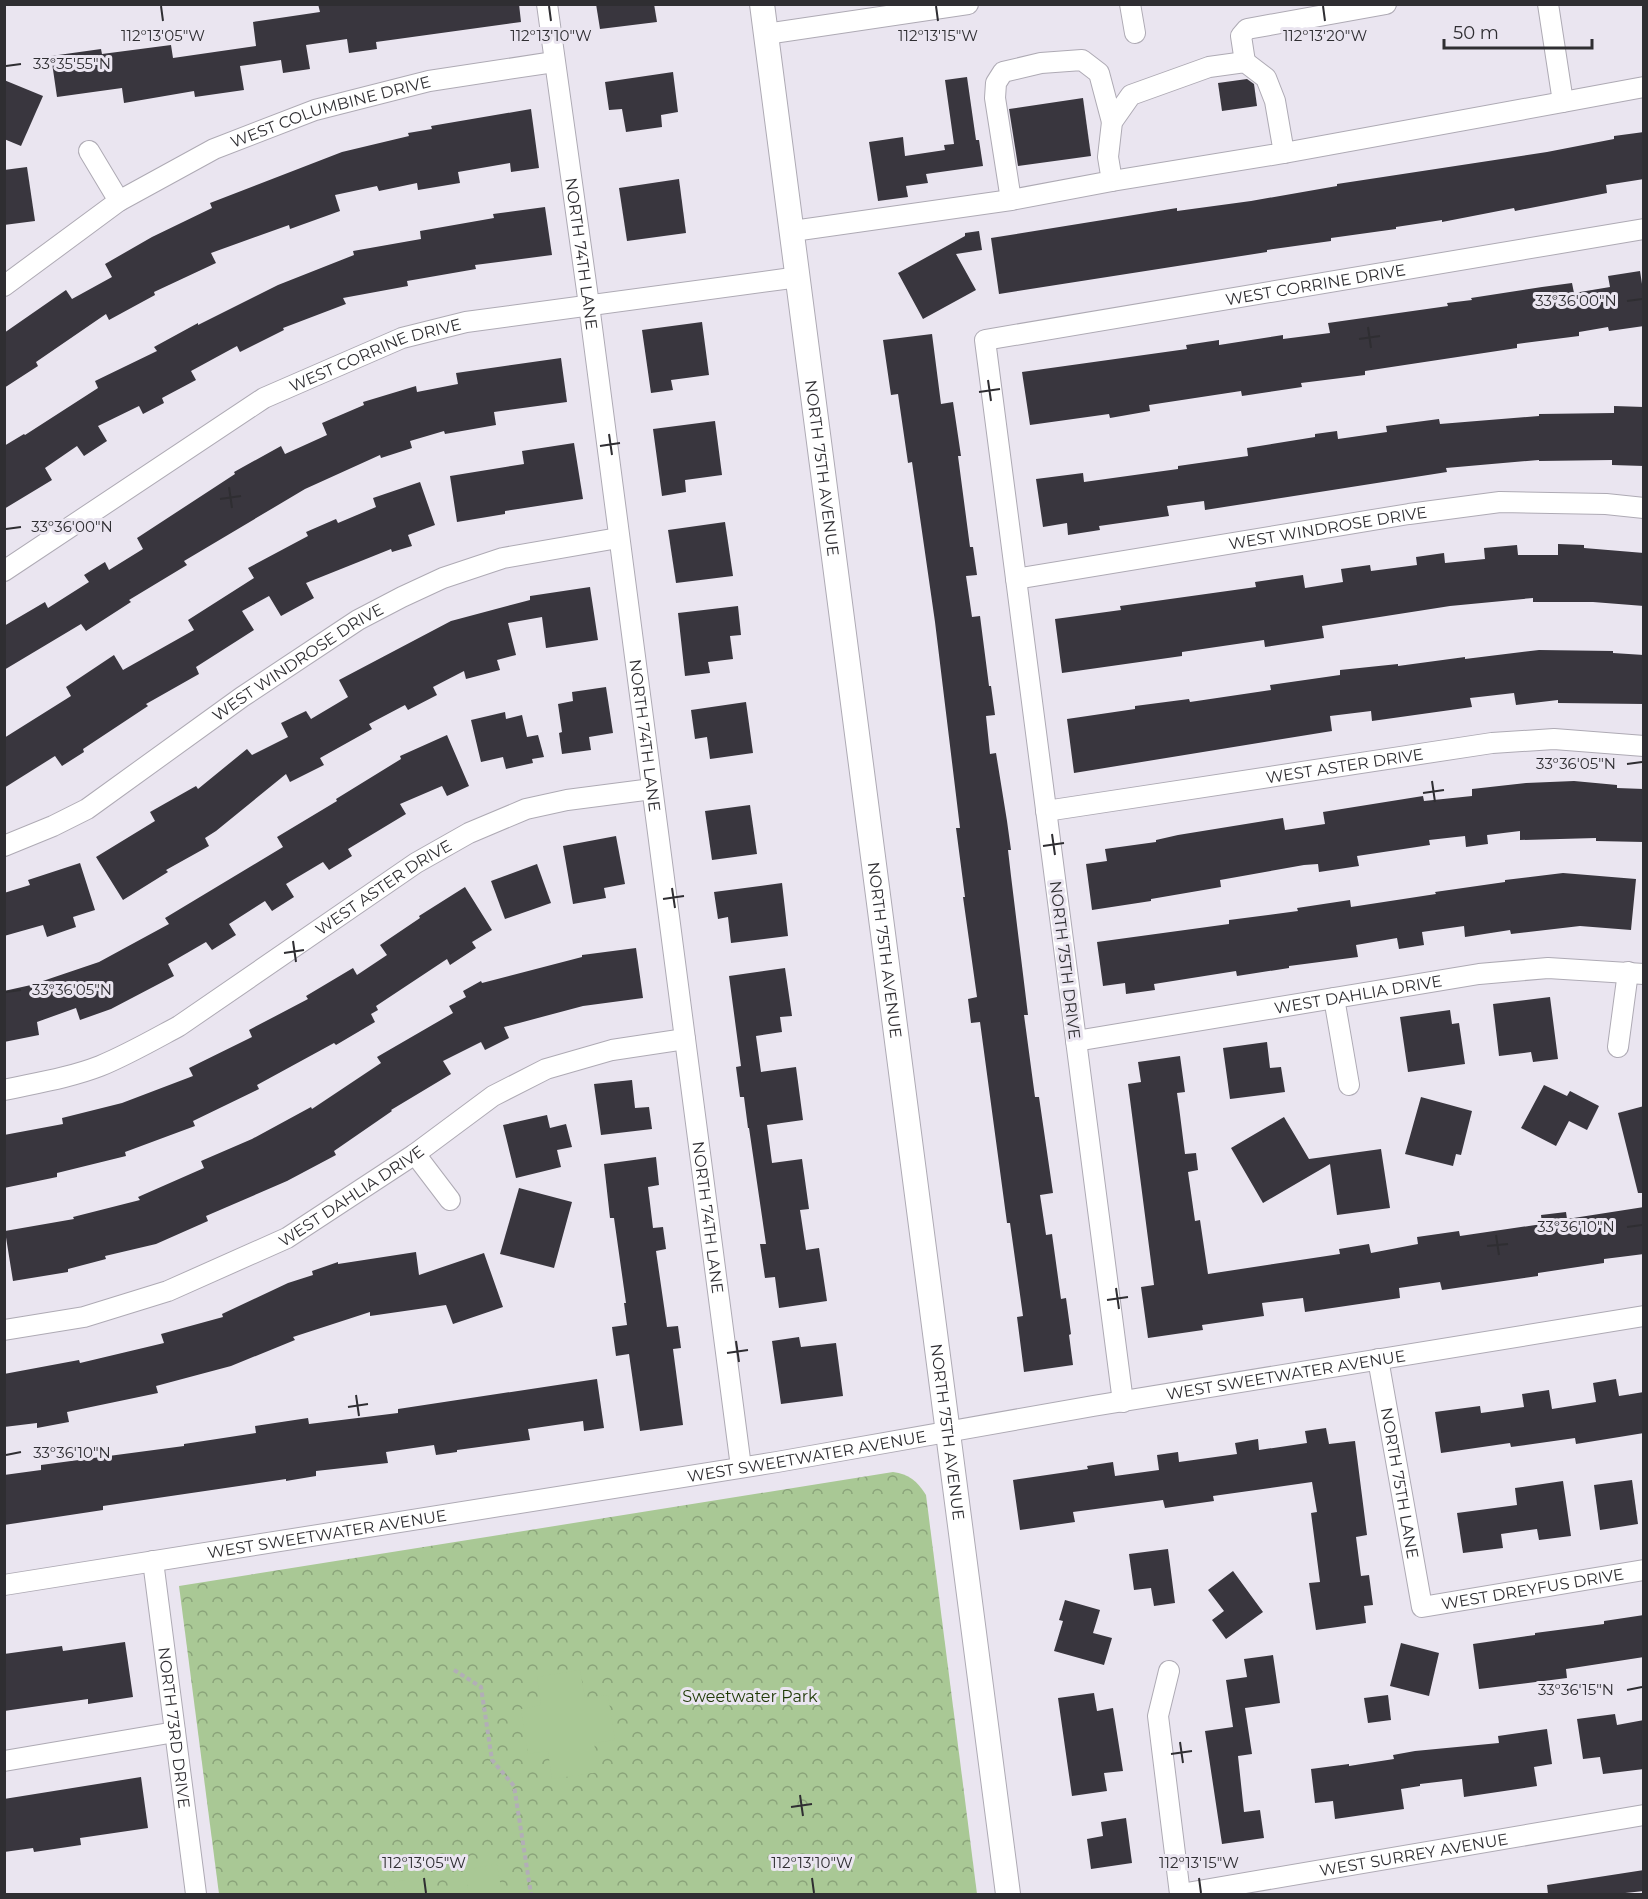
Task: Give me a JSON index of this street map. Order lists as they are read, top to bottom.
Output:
{
  "streets": {
    "main road": ["NORTH 75TH AVENUE"],
    "street": [
      "WEST COLUMBINE DRIVE",
      "NORTH 74TH LANE",
      "WEST CORRINE DRIVE",
      "WEST WINDROSE DRIVE",
      "WEST ASTER DRIVE",
      "NORTH 75TH DRIVE",
      "WEST DAHLIA DRIVE",
      "WEST SWEETWATER AVENUE",
      "NORTH 75TH LANE",
      "WEST DREYFUS DRIVE",
      "NORTH 73RD DRIVE",
      "WEST SURREY AVENUE"
    ]
  },
  "crossings": [
    ["WEST COLUMBINE DRIVE", "NORTH 74TH LANE"],
    ["NORTH 74TH LANE", "WEST CORRINE DRIVE"],
    ["NORTH 74TH LANE", "WEST WINDROSE DRIVE"],
    ["NORTH 74TH LANE", "WEST ASTER DRIVE"],
    ["NORTH 74TH LANE", "WEST DAHLIA DRIVE"],
    ["NORTH 74TH LANE", "WEST SWEETWATER AVENUE"],
    ["WEST CORRINE DRIVE", "NORTH 75TH AVENUE"],
    ["WEST CORRINE DRIVE", "NORTH 75TH DRIVE"],
    ["NORTH 75TH AVENUE", "WEST SWEETWATER AVENUE"],
    ["WEST WINDROSE DRIVE", "NORTH 75TH DRIVE"],
    ["WEST ASTER DRIVE", "NORTH 75TH DRIVE"],
    ["NORTH 75TH DRIVE", "WEST DAHLIA DRIVE"],
    ["NORTH 75TH DRIVE", "WEST SWEETWATER AVENUE"],
    ["WEST SWEETWATER AVENUE", "NORTH 75TH LANE"],
    ["WEST SWEETWATER AVENUE", "NORTH 73RD DRIVE"],
    ["NORTH 75TH LANE", "WEST DREYFUS DRIVE"]
  ],
  "parks": ["Sweetwater Park"],
  "scale_bar": "50 m",
  "coordinates": [
    "112°13'05\"W",
    "112°13'10\"W",
    "112°13'15\"W",
    "112°13'20\"W",
    "33°35'55\"N",
    "33°36'00\"N",
    "33°36'05\"N",
    "33°36'10\"N",
    "33°36'15\"N"
  ]
}
